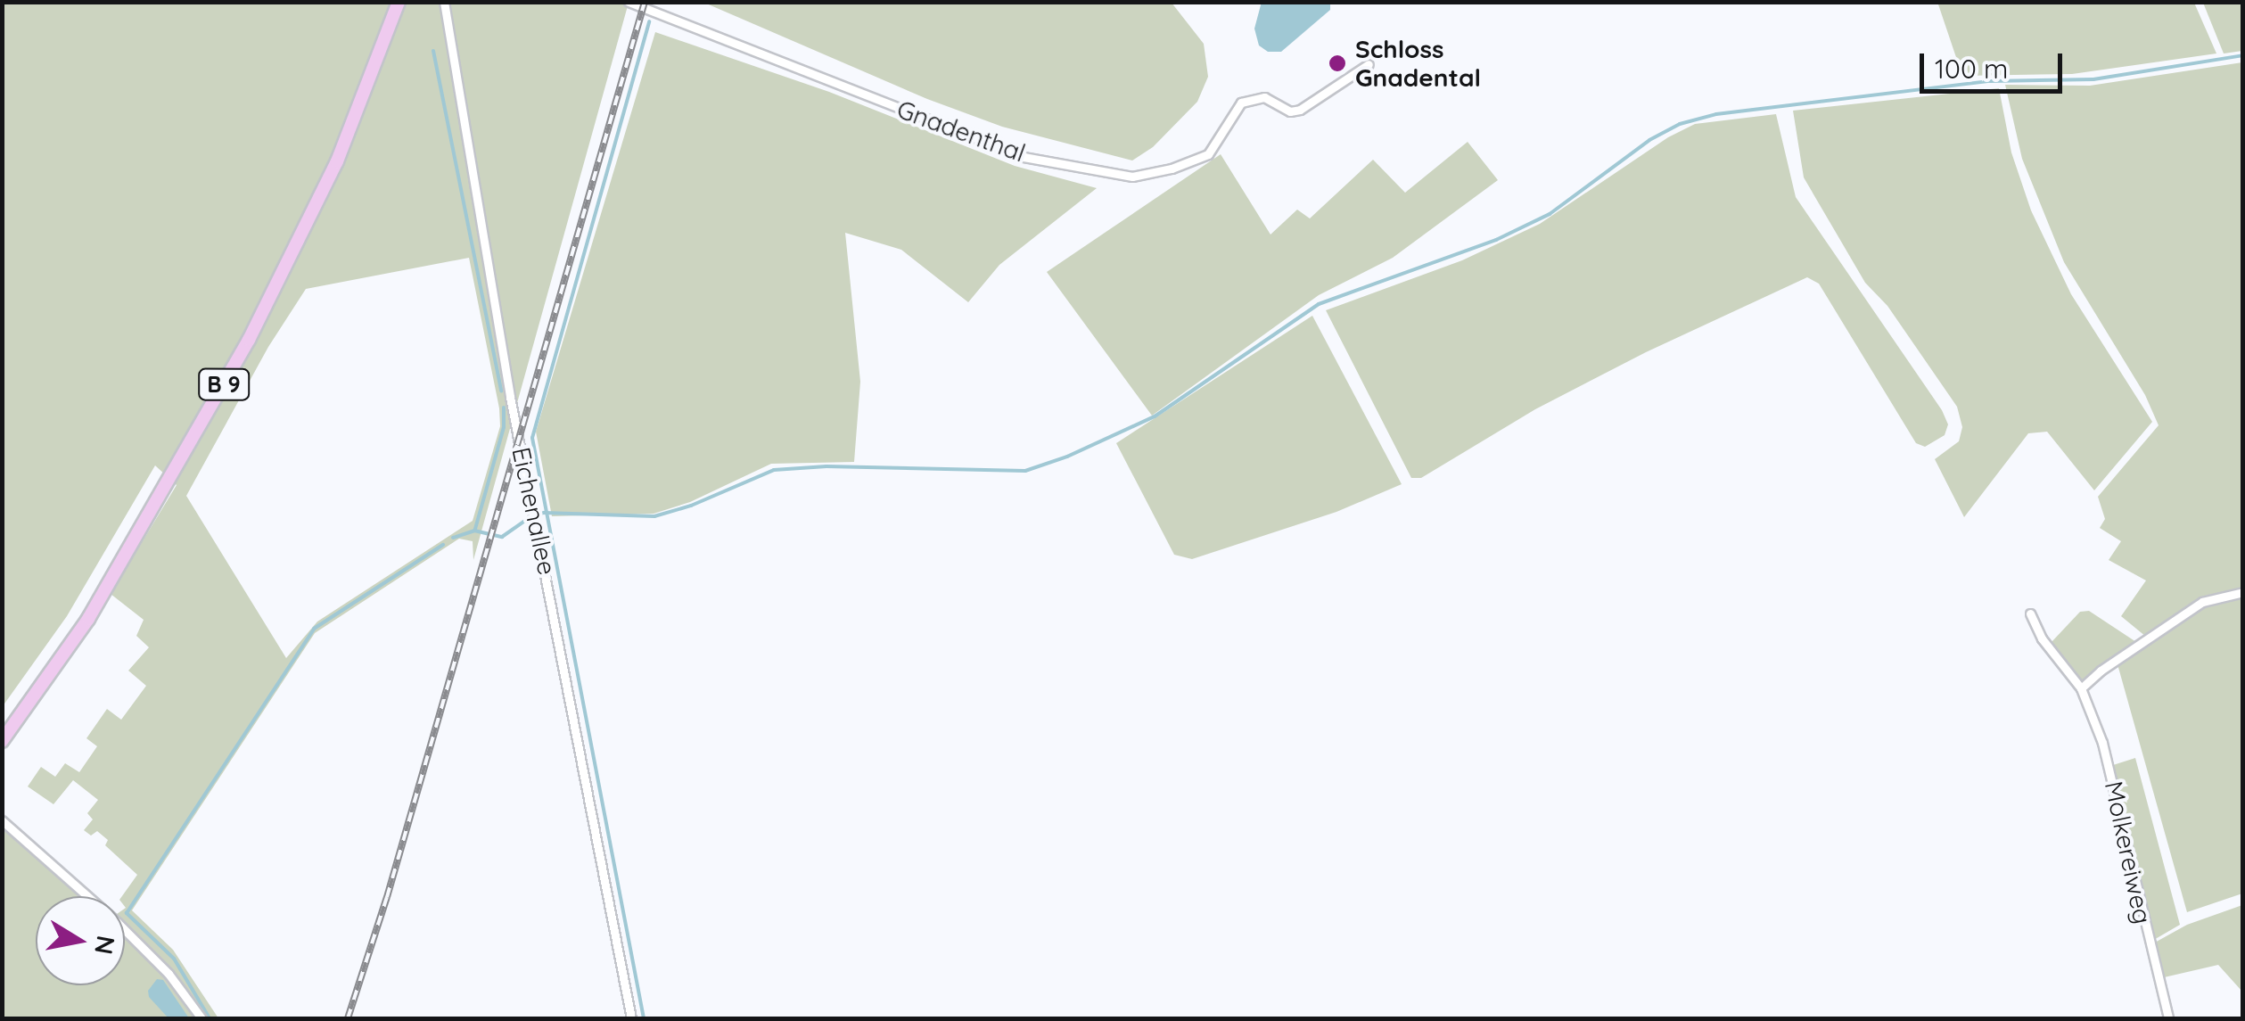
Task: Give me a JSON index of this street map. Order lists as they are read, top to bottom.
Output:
{
  "streets": {
    "main road": ["B 9"],
    "street": ["Gnadenthal", "Eichenallee", "Molkereiweg"]
  },
  "places": ["Schloss Gnadental"],
  "scale_bar": "100 m",
  "north": "right"
}
